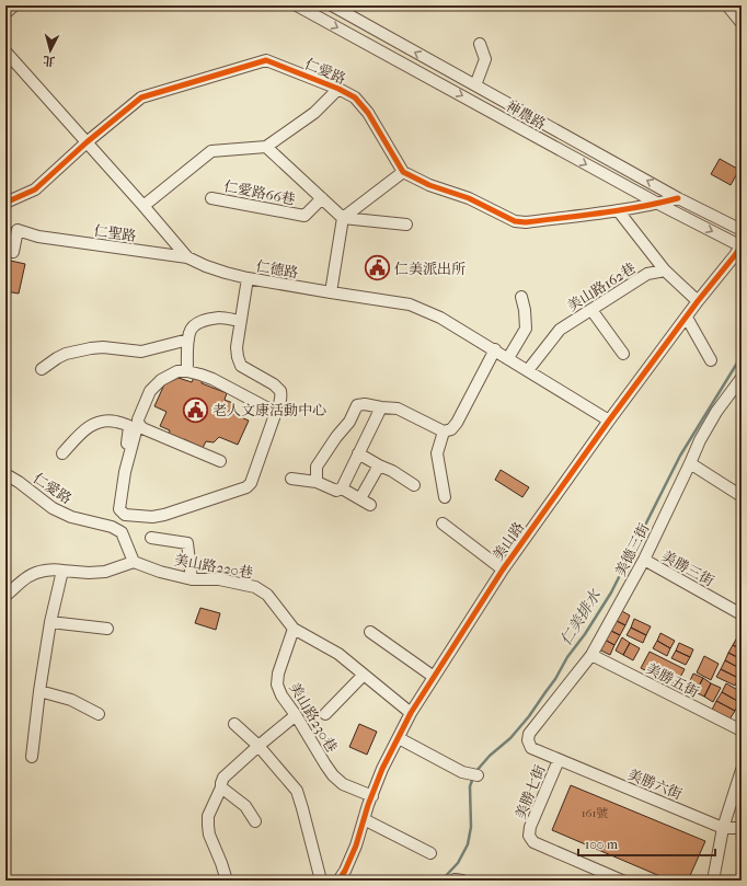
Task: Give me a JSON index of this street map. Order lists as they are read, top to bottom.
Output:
{
  "streets": {
    "street": [
      "仁愛路",
      "神農路",
      "仁愛路66巷",
      "仁聖路",
      "仁德路",
      "美山路162巷",
      "美山路",
      "美德三街",
      "美山路220巷",
      "美勝三街",
      "美勝五街",
      "美山路230巷",
      "美勝六街",
      "美勝七街"
    ]
  },
  "crossings": [
    ["仁愛路", "仁德路"],
    ["神農路", "美山路"],
    ["仁聖路", "仁德路"],
    ["仁德路", "美山路162巷"],
    ["仁德路", "美山路"],
    ["美山路", "美山路220巷"],
    ["美山路", "美山路230巷"],
    ["美德三街", "美勝三街"],
    ["美德三街", "美勝五街"],
    ["美德三街", "美勝六街"],
    ["美德三街", "美勝七街"],
    ["美山路220巷", "美山路230巷"],
    ["美勝六街", "美勝七街"]
  ],
  "water": ["仁美排水"],
  "places": {
    "public building": ["仁美派出所", "老人文康活動中心"]
  },
  "house_numbers": ["161號"],
  "scale_bar": "100 m",
  "north": "bottom"
}
